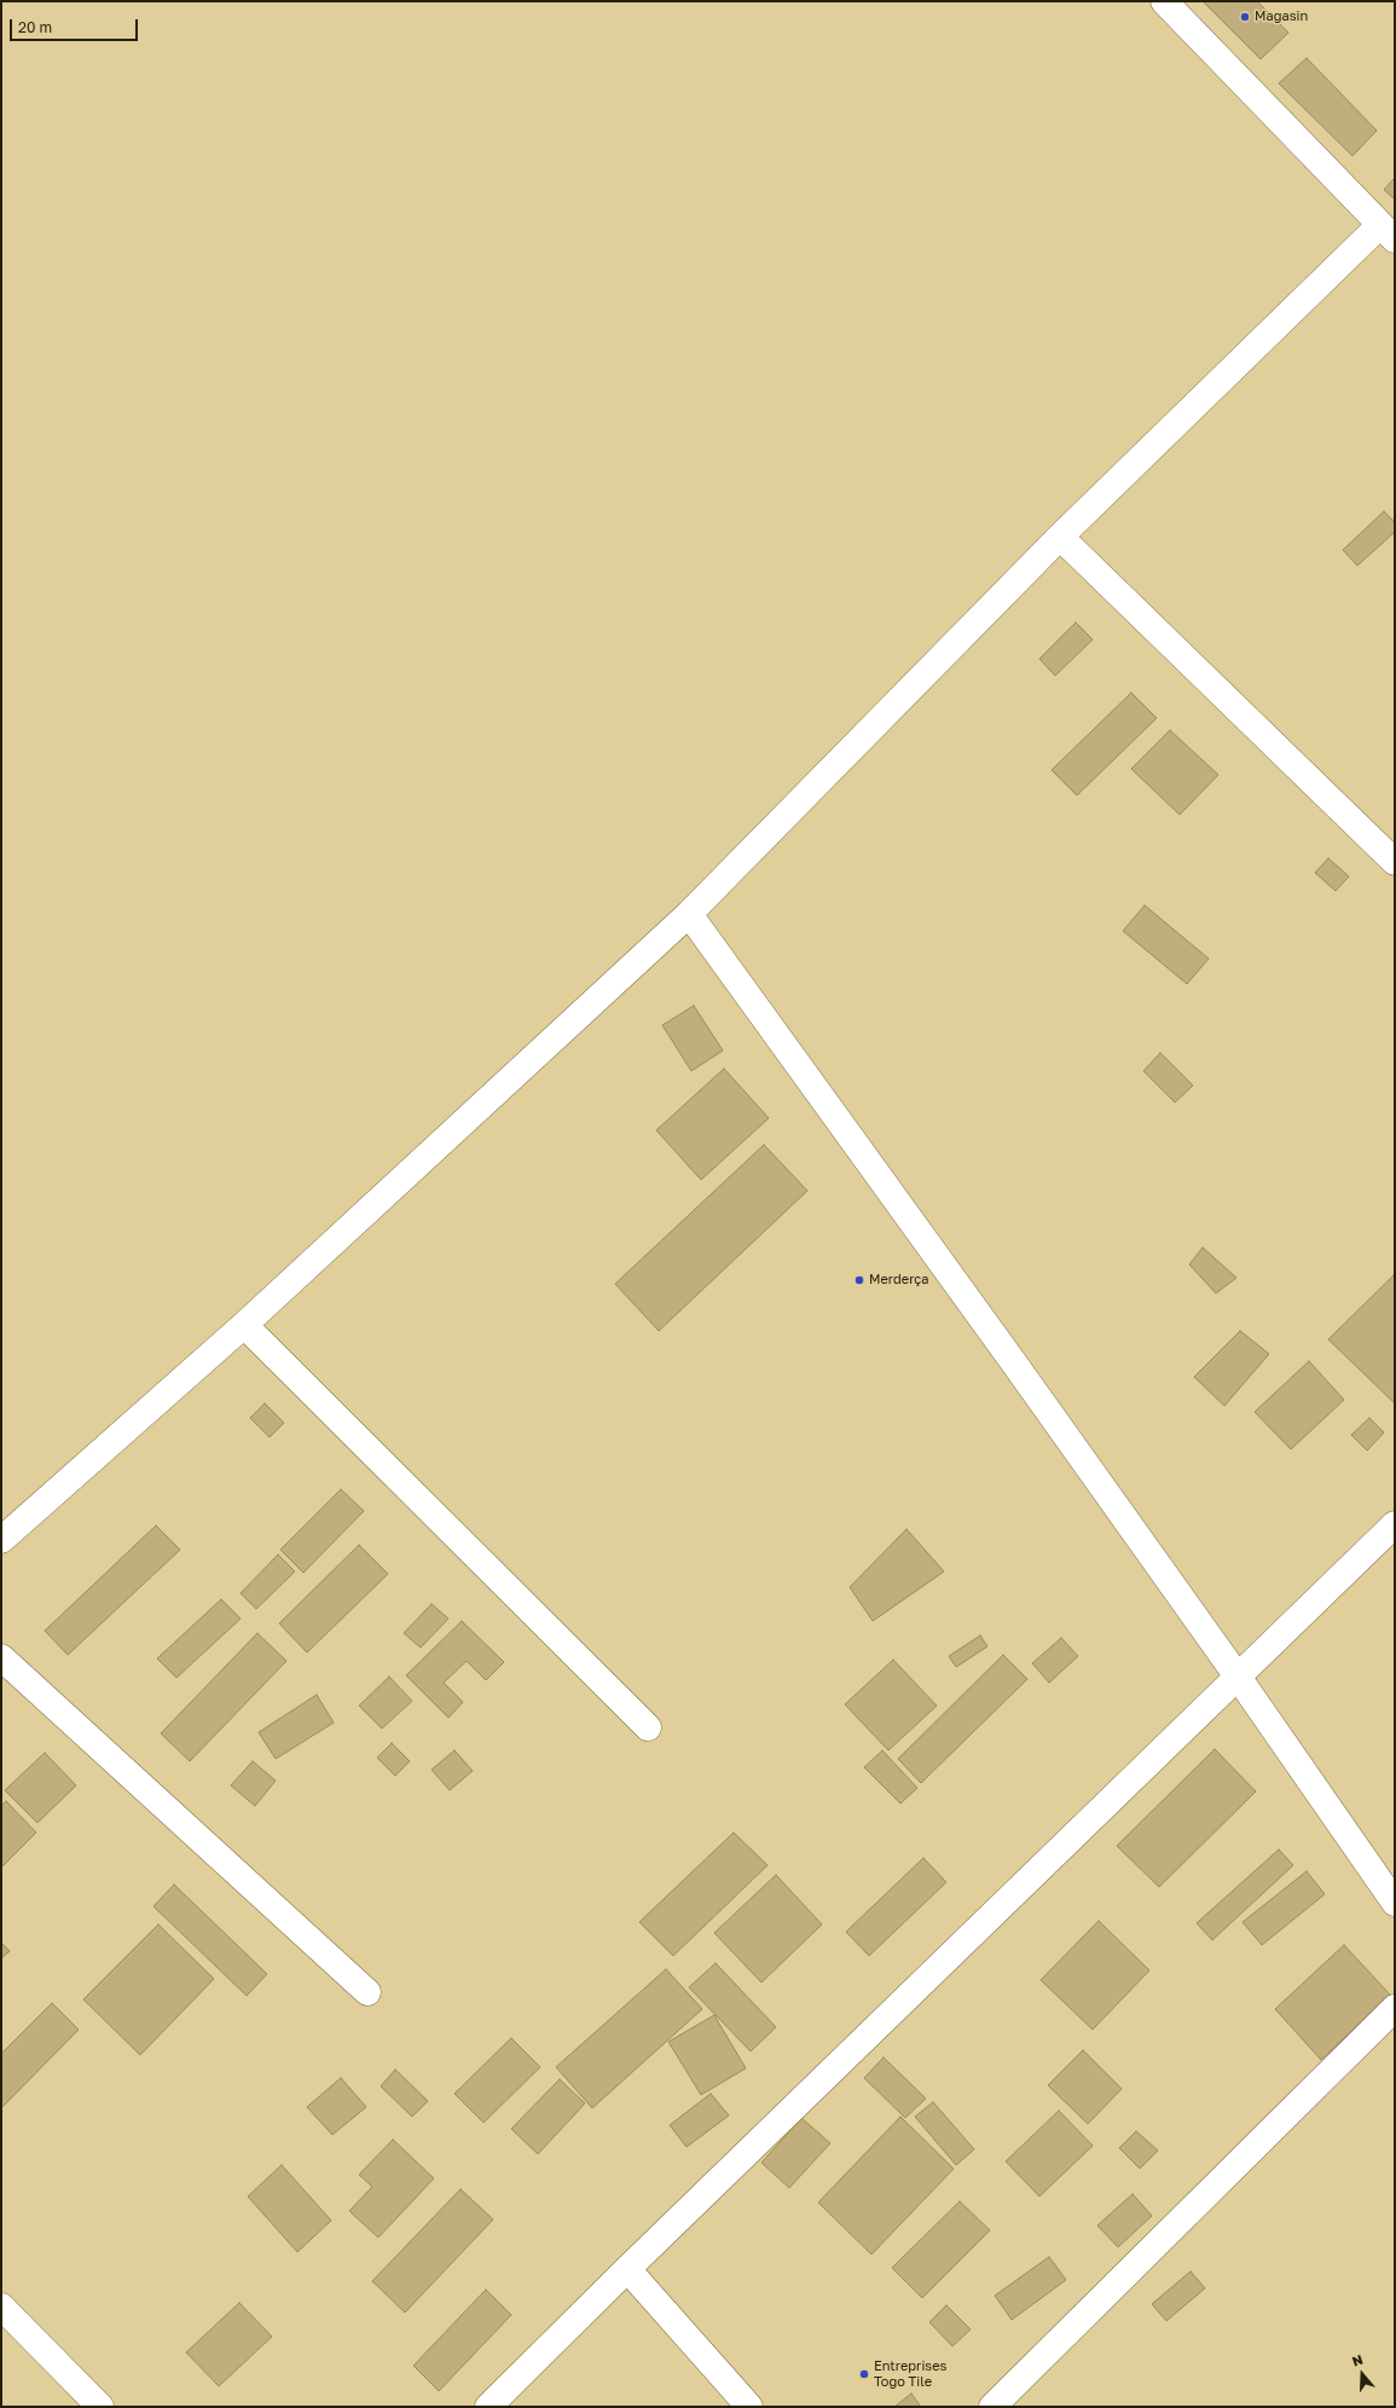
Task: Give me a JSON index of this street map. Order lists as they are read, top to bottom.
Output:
{
  "places": ["Magasin", "Merderça", "Entreprises Togo Tile"],
  "scale_bar": "20 m",
  "north": "top"
}
